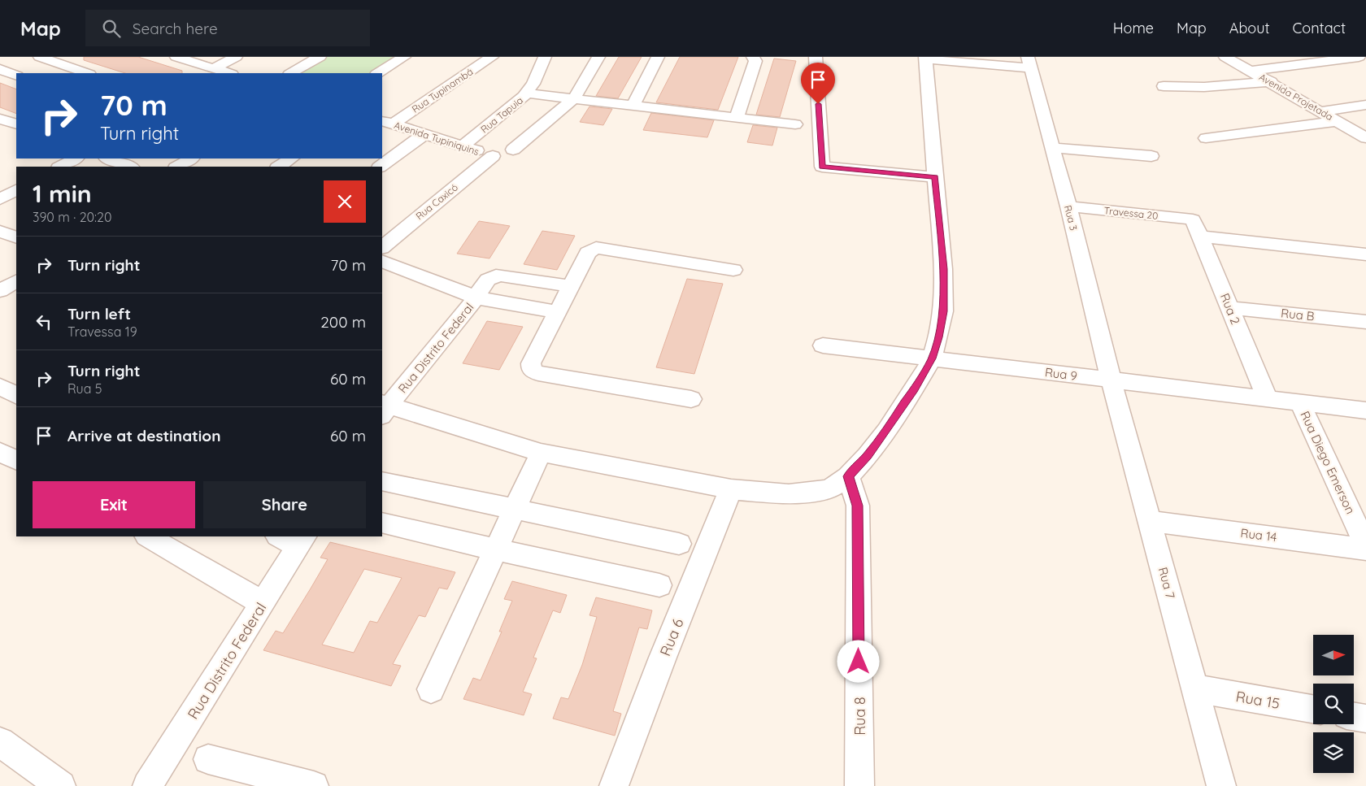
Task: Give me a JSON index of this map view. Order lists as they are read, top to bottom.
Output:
{
  "streets": {
    "street": [
      "Rua Tupinambá",
      "Avenida Projetada",
      "Rua Tapuia",
      "Avenida Tupiniquins",
      "Rua Caxicó",
      "Travessa 20",
      "Rua 3",
      "Rua 2",
      "Rua B",
      "Rua Distrito Federal",
      "Rua 9",
      "Rua Diego Emerson",
      "Rua 14",
      "Rua 7",
      "Rua 6",
      "Rua 15",
      "Rua 8"
    ]
  },
  "crossings": [
    ["Rua Tupinambá", "Avenida Tupiniquins"],
    ["Rua Tapuia", "Avenida Tupiniquins"],
    ["Avenida Tupiniquins", "Rua Caxicó"],
    ["Travessa 20", "Rua 3"],
    ["Travessa 20", "Rua 2"],
    ["Rua 3", "Rua 9"],
    ["Rua 3", "Rua 7"],
    ["Rua 2", "Rua B"],
    ["Rua 2", "Rua 9"],
    ["Rua 9", "Rua Diego Emerson"],
    ["Rua 9", "Rua 7"],
    ["Rua 14", "Rua 7"],
    ["Rua 7", "Rua 15"]
  ],
  "north": "right",
  "page": {
    "header": "Map",
    "search": "Search here",
    "nav": [
      "Home",
      "Map",
      "About",
      "Contact"
    ],
    "turn": ["70 m", "Turn right"],
    "heading": ["1 min", "390 m · 20:20"],
    "list": [
      {
        "name": "Turn right",
        "value": "70 m"
      },
      {
        "name": "Turn left",
        "note": "Travessa 19",
        "value": "200 m"
      },
      {
        "name": "Turn right",
        "note": "Rua 5",
        "value": "60 m"
      },
      {
        "name": "Arrive at destination",
        "value": "60 m"
      }
    ],
    "buttons": ["Exit", "Share"]
  }
}
